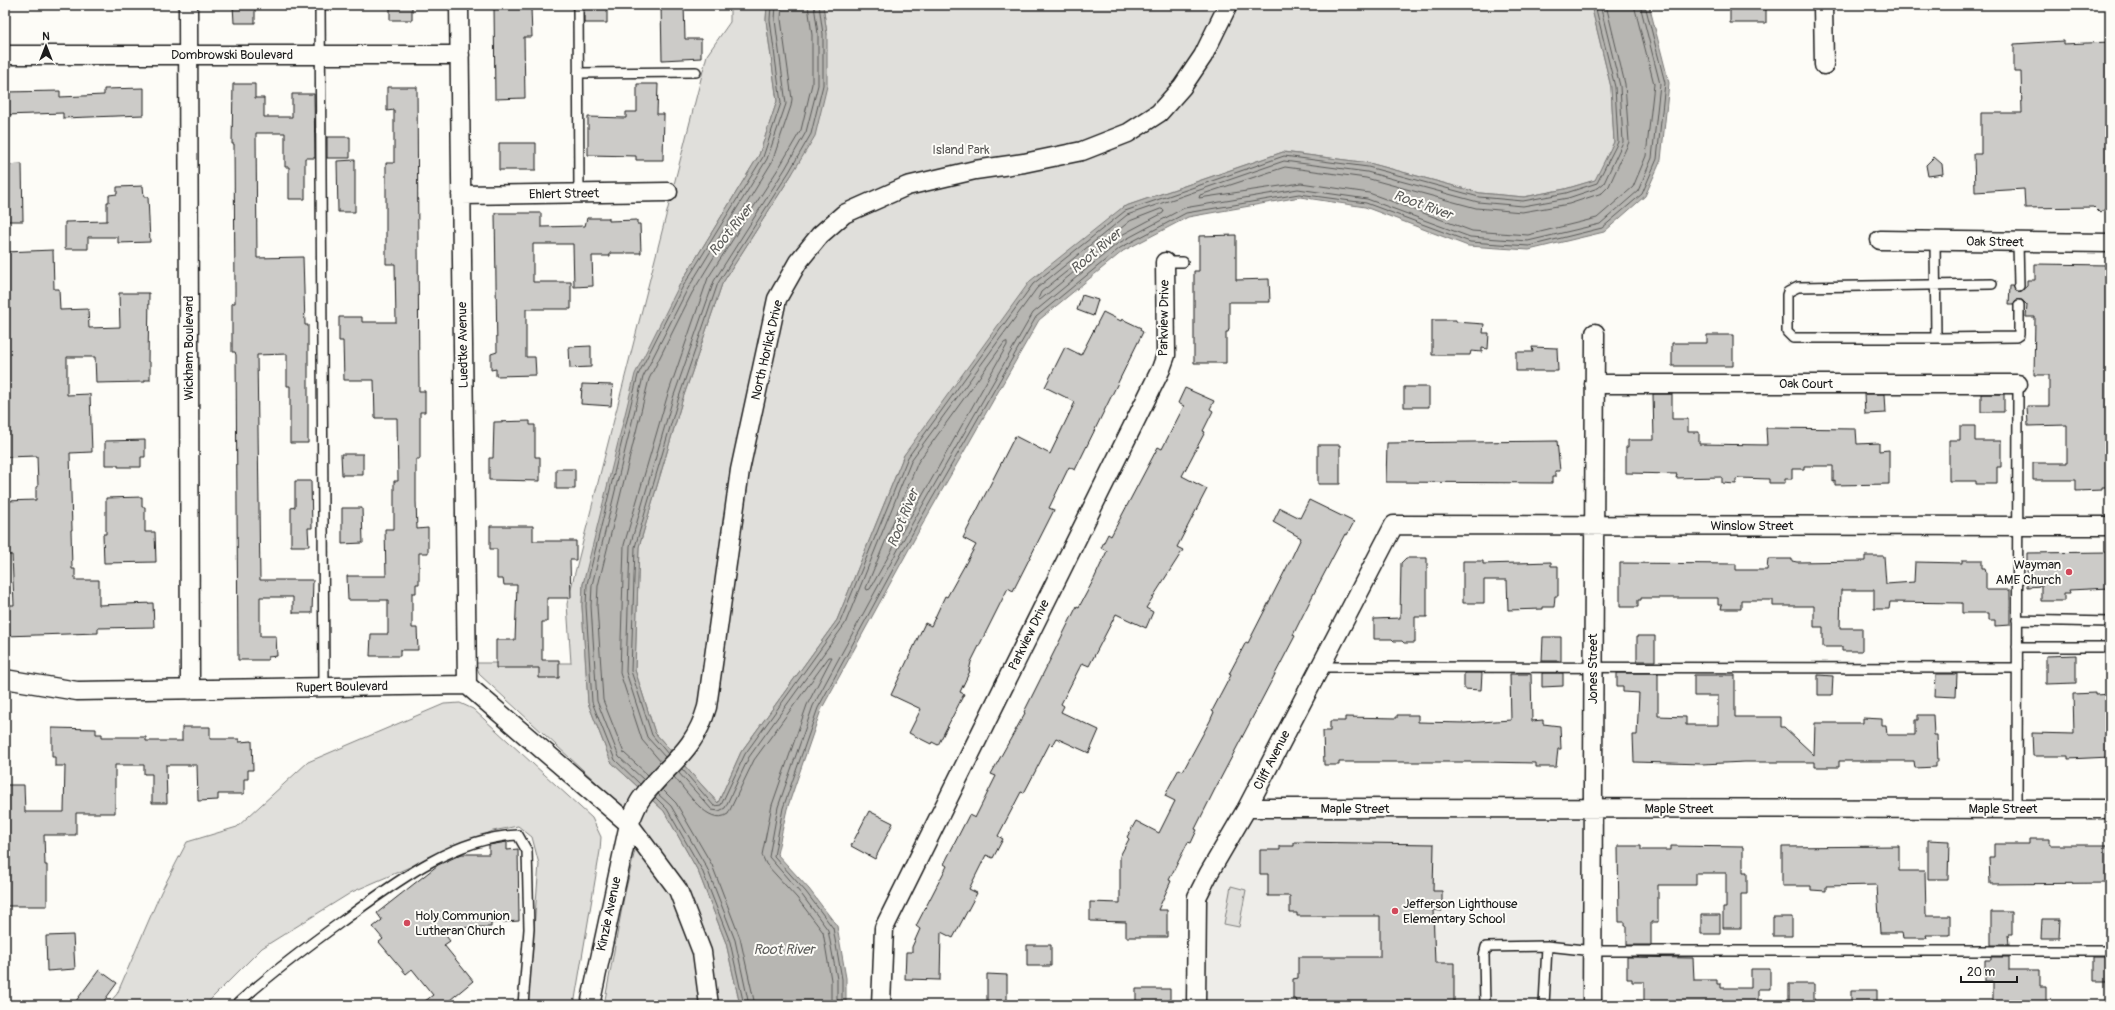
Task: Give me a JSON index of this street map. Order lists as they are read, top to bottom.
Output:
{
  "streets": {
    "street": [
      "Dombrowski Boulevard",
      "Ehlert Street",
      "Oak Street",
      "Parkview Drive",
      "Luedtke Avenue",
      "Wickham Boulevard",
      "North Horlick Drive",
      "Oak Court",
      "Winslow Street",
      "Jones Street",
      "Rupert Boulevard",
      "Cliff Avenue",
      "Maple Street",
      "Kinzie Avenue"
    ]
  },
  "crossings": [
    ["Dombrowski Boulevard", "Luedtke Avenue"],
    ["Dombrowski Boulevard", "Wickham Boulevard"],
    ["Ehlert Street", "Luedtke Avenue"],
    ["Luedtke Avenue", "Rupert Boulevard"],
    ["Wickham Boulevard", "Rupert Boulevard"],
    ["North Horlick Drive", "Kinzie Avenue"],
    ["Oak Court", "Jones Street"],
    ["Winslow Street", "Jones Street"],
    ["Winslow Street", "Cliff Avenue"],
    ["Jones Street", "Maple Street"],
    ["Cliff Avenue", "Maple Street"]
  ],
  "water": ["Root River"],
  "parks": ["Island Park"],
  "places": ["Wayman AME Church", "Jefferson Lighthouse Elementary School", "Holy Communion Lutheran Church"],
  "scale_bar": "20 m",
  "north": "top"
}
